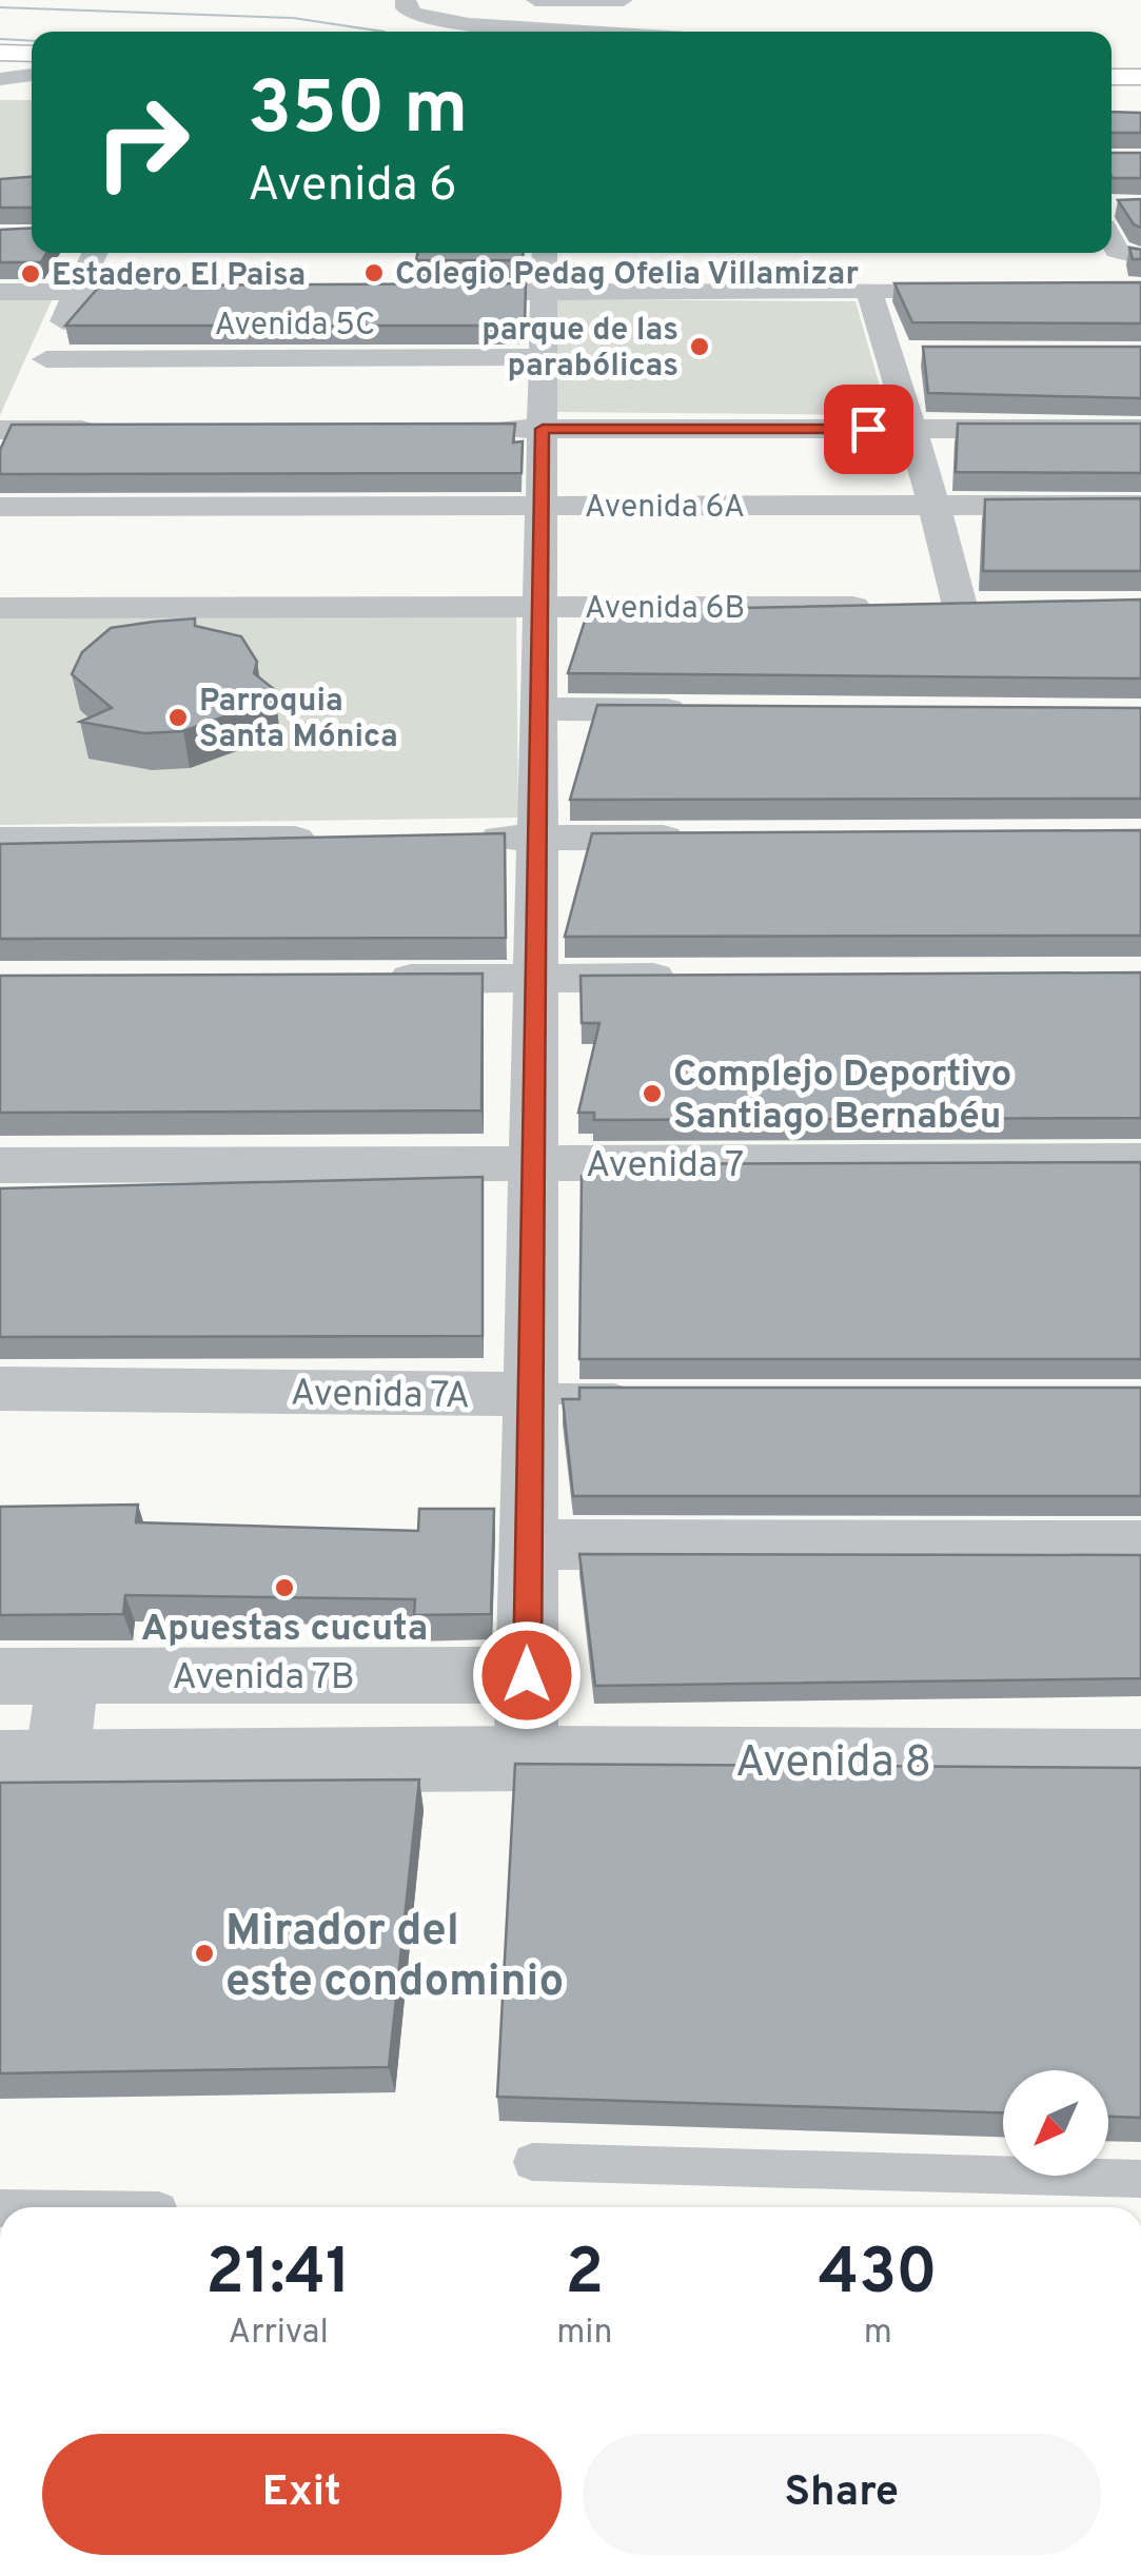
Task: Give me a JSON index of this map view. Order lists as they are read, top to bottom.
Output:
{
  "streets": {
    "street": [
      "Avenida 5C",
      "Avenida 6A",
      "Avenida 6B",
      "Avenida 7",
      "Avenida 7A",
      "Avenida 7B",
      "Avenida 8"
    ]
  },
  "places": [
    "Colegio Pedag Ofelia Villamizar",
    "Estadero El Paisa",
    "parque de las parabólicas",
    "Parroquia Santa Mónica",
    "Complejo Deportivo Santiago Bernabéu",
    "Apuestas cucuta",
    "Mirador del este condominio"
  ],
  "north": "bottom left",
  "page": {
    "turn": ["350 m", "Avenida 6"],
    "eta": [
      "21:41",
      "Arrival",
      "2",
      "min",
      "430",
      "m"
    ],
    "buttons": ["Exit", "Share"]
  }
}
